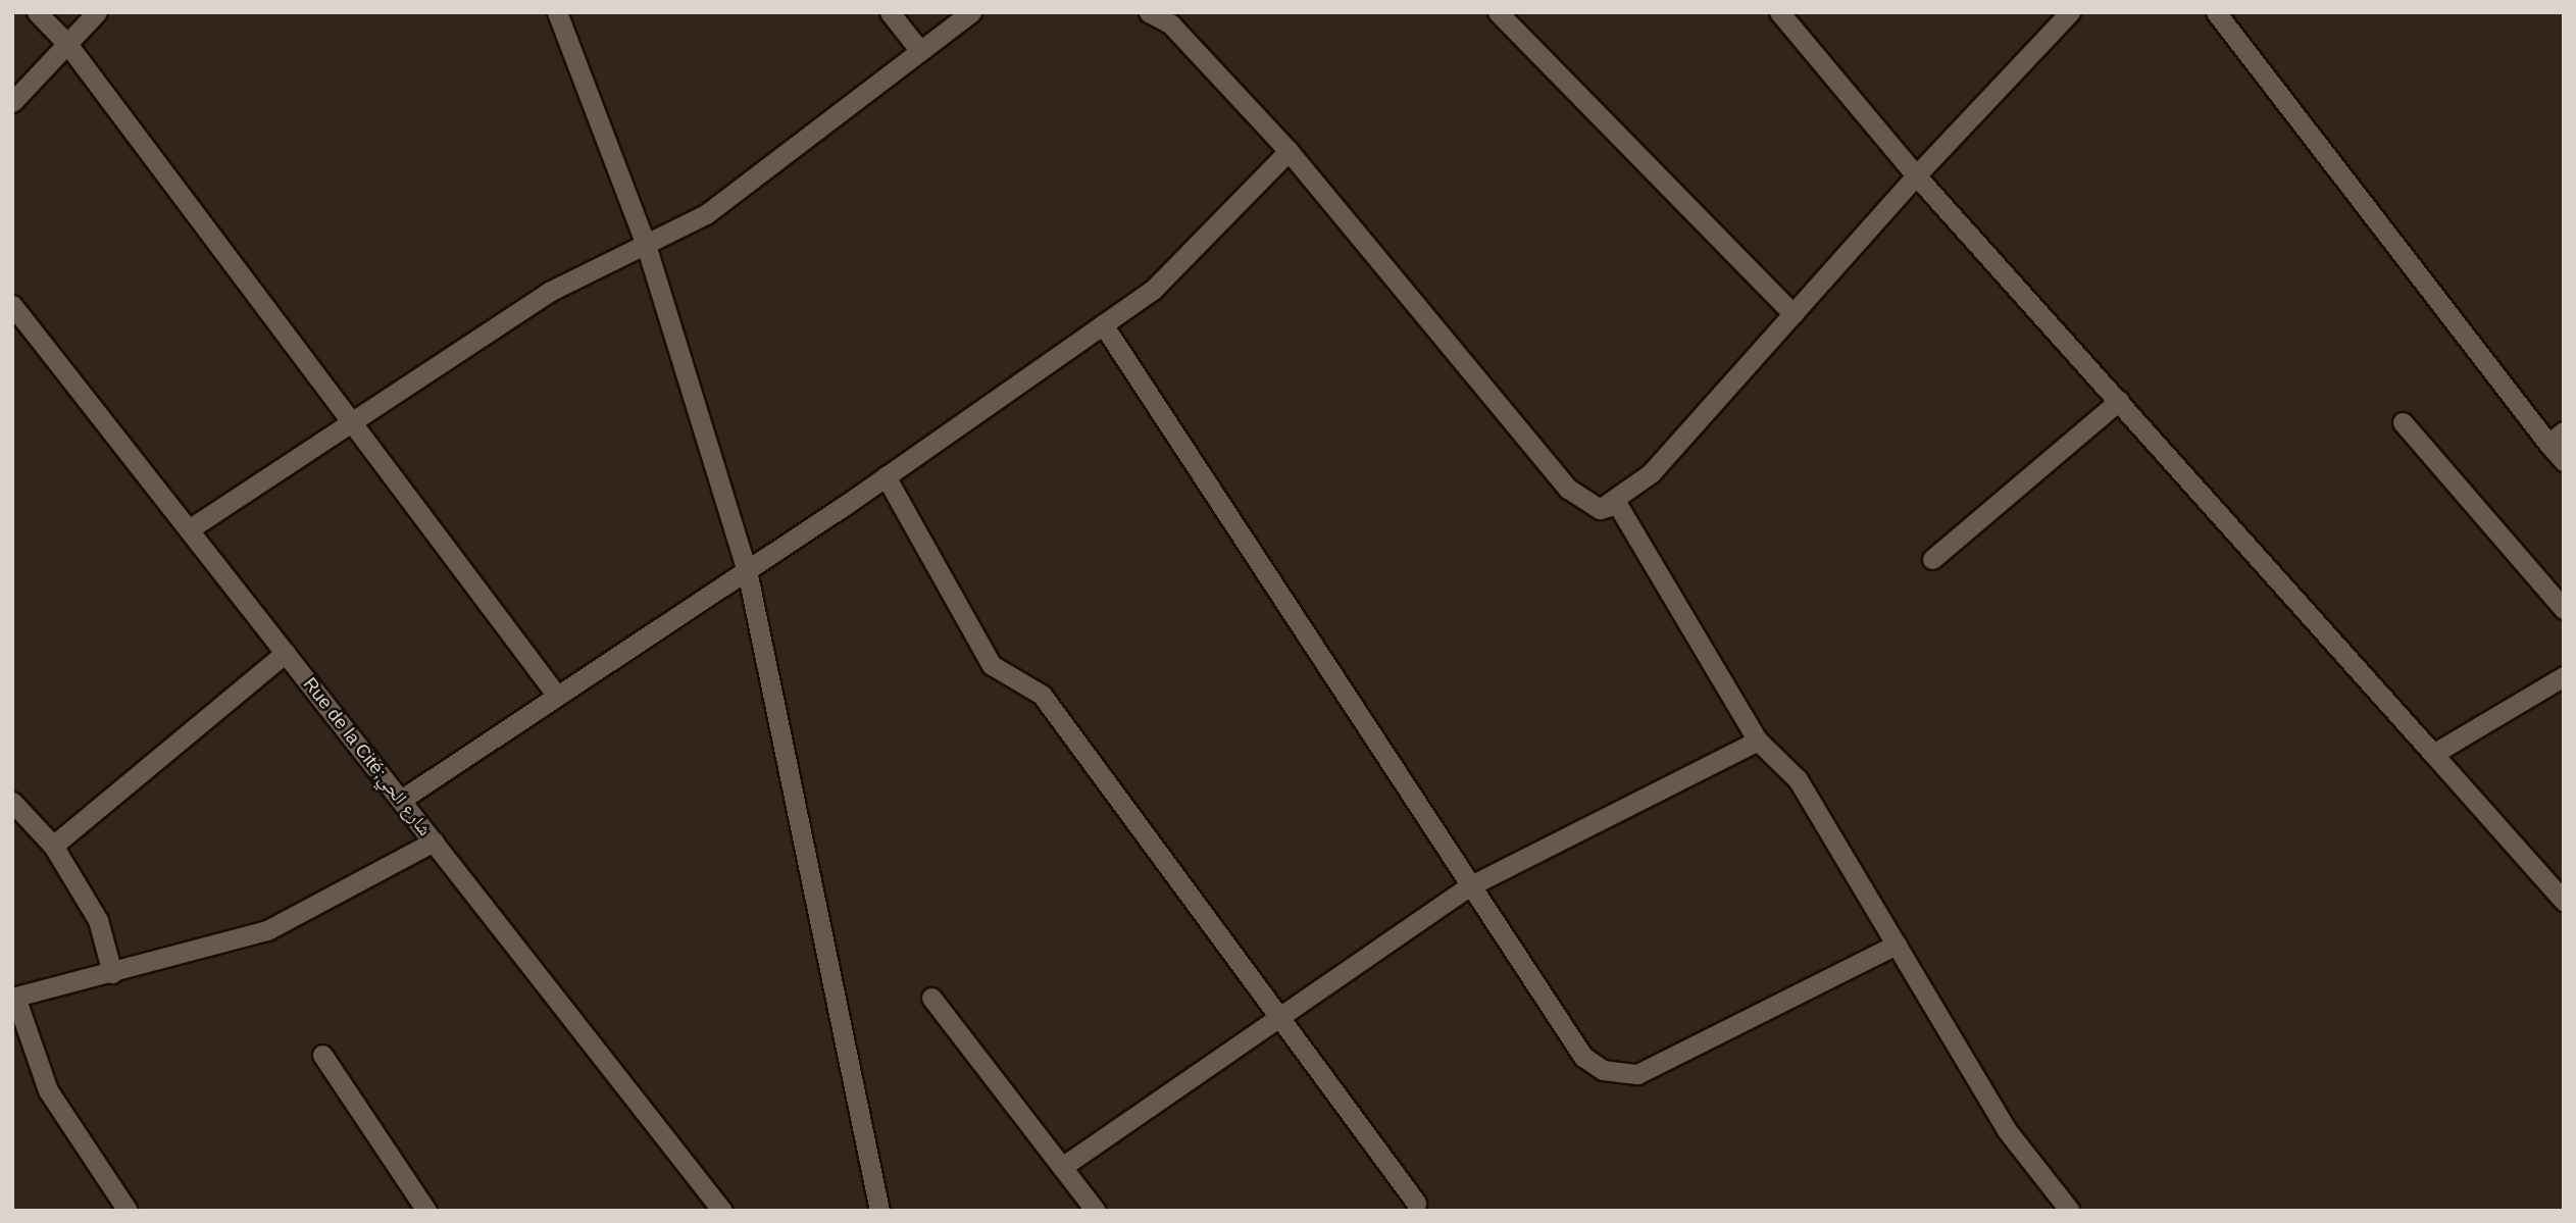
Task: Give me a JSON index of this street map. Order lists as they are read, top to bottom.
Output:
{
  "streets": {
    "street": ["Rue de la Cité;شارع الحي"]
  }
}
